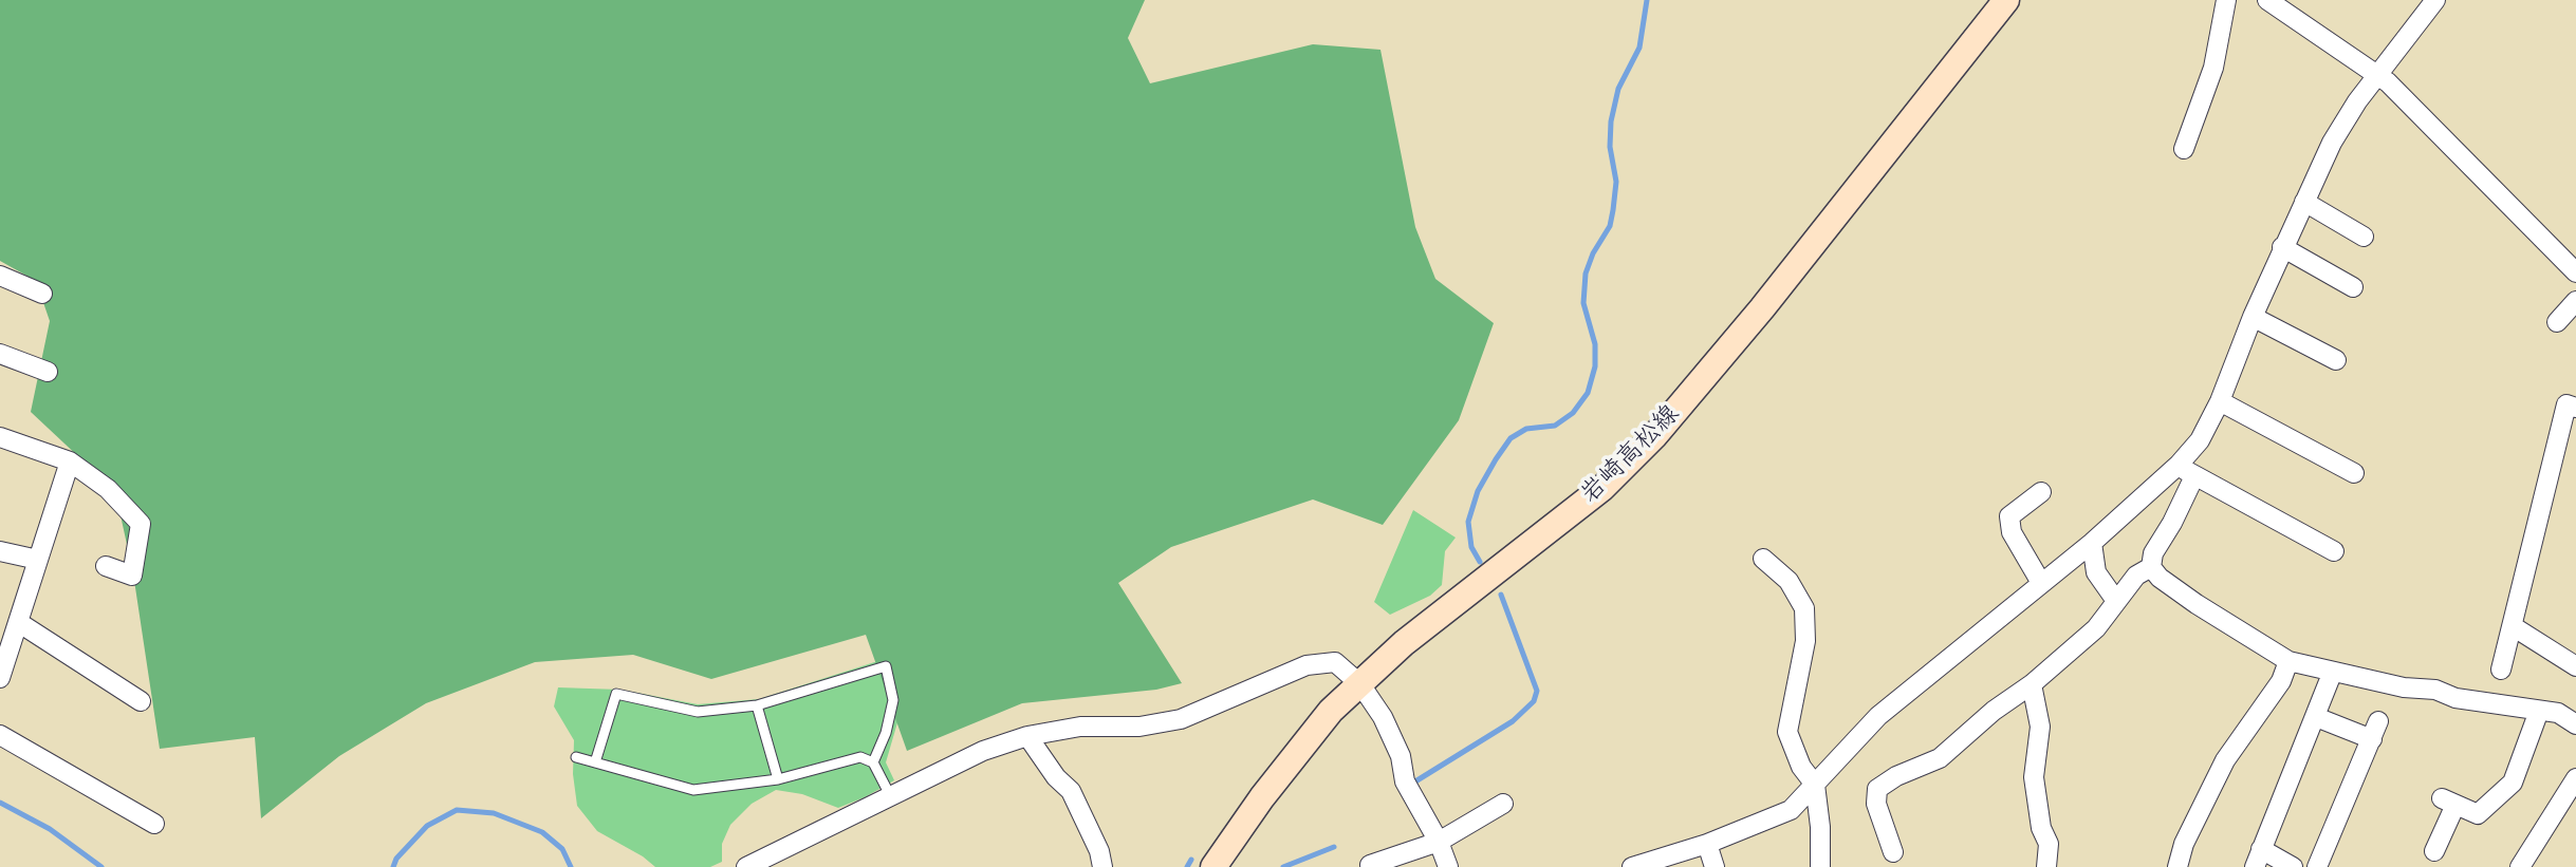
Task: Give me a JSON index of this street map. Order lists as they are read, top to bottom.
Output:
{
  "streets": {
    "main road": ["岩崎高松線"]
  }
}
